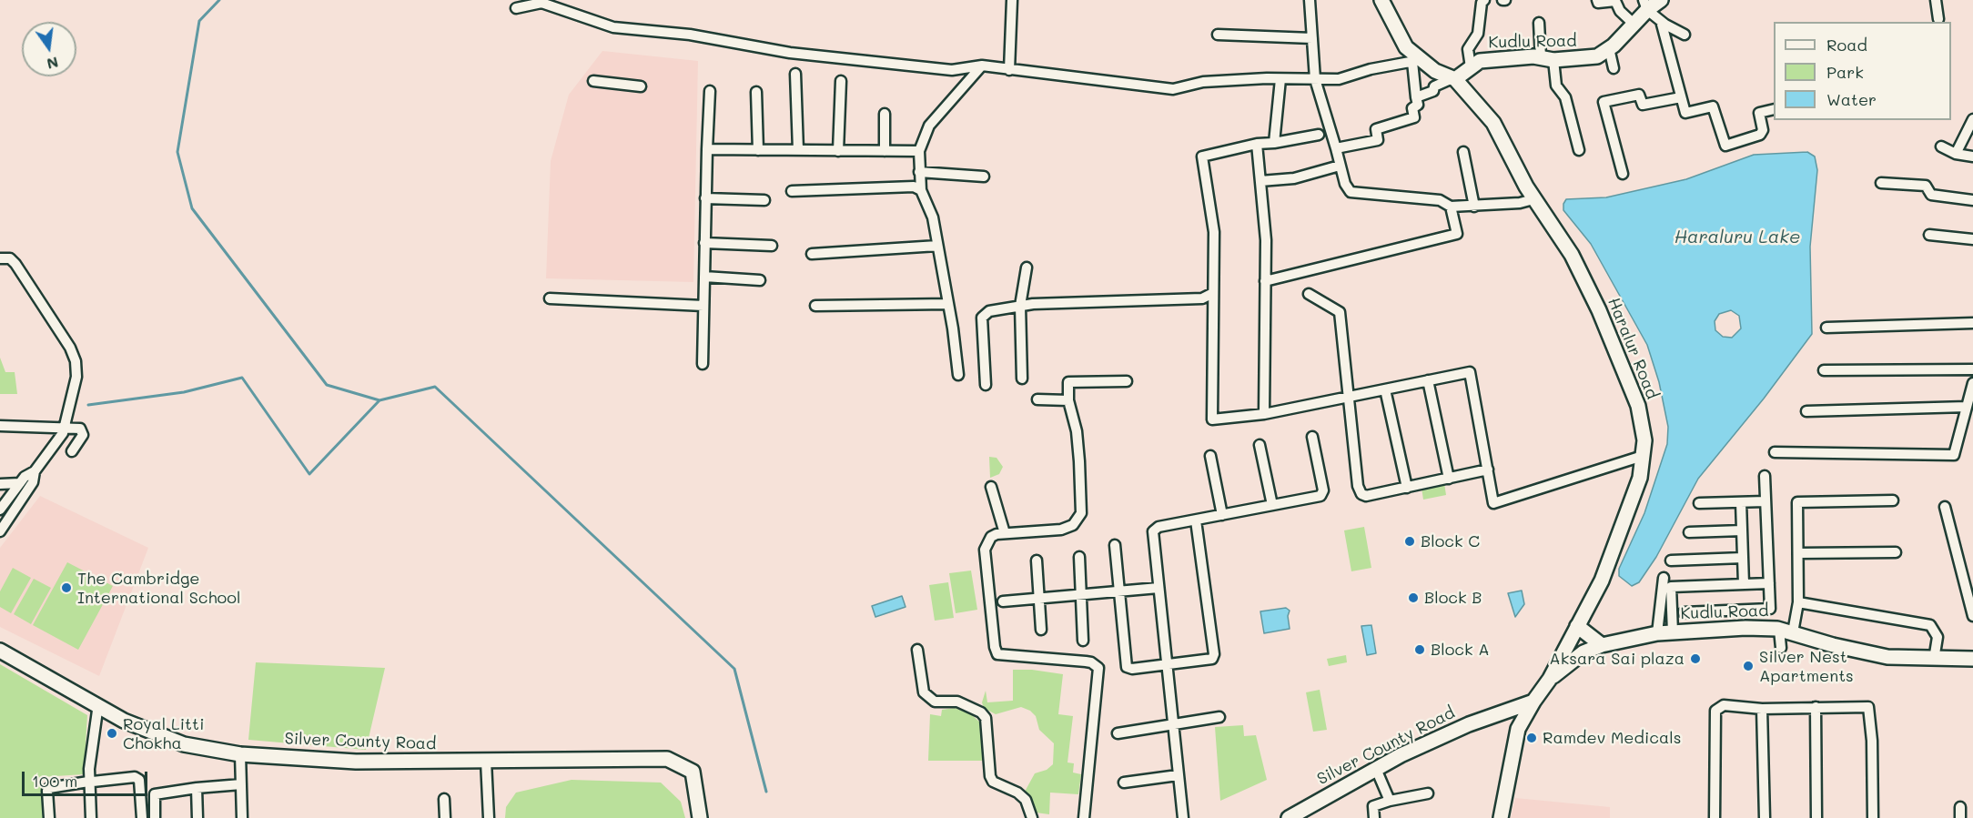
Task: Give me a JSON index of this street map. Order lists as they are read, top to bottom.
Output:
{
  "streets": {
    "street": ["Kudlu Road", "Haralur Road", "Silver County Road"]
  },
  "crossings": [
    ["Kudlu Road", "Haralur Road"],
    ["Haralur Road", "Silver County Road"]
  ],
  "water": ["Haraluru Lake"],
  "places": [
    "Block C",
    "The Cambridge International School",
    "Block B",
    "Block A",
    "Aksara Sai plaza",
    "Silver Nest Apartments",
    "Royal Litti Chokha",
    "Ramdev Medicals"
  ],
  "legend": ["Road", "Park", "Water"],
  "scale_bar": "100 m",
  "north": "bottom"
}
